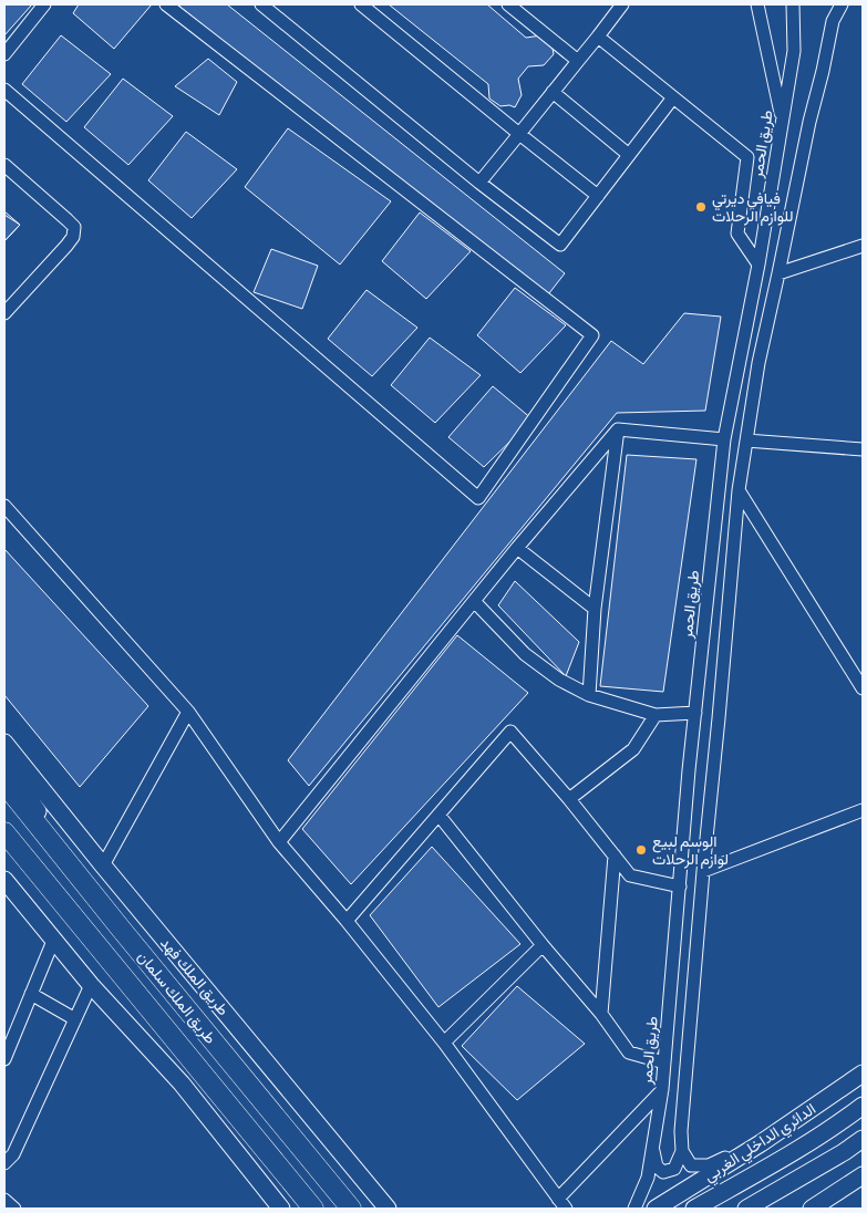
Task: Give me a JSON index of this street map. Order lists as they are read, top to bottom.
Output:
{
  "streets": {
    "highway": ["طريق الملك سلمان"],
    "main road": ["طريق الملك فهد", "الدائري الداخلي الغربي"],
    "street": ["طريق الحمر"]
  },
  "places": ["فيافي ديرتي للوازم الرحلات", "الوسم لبيع لوازم الرحلات"]
}
